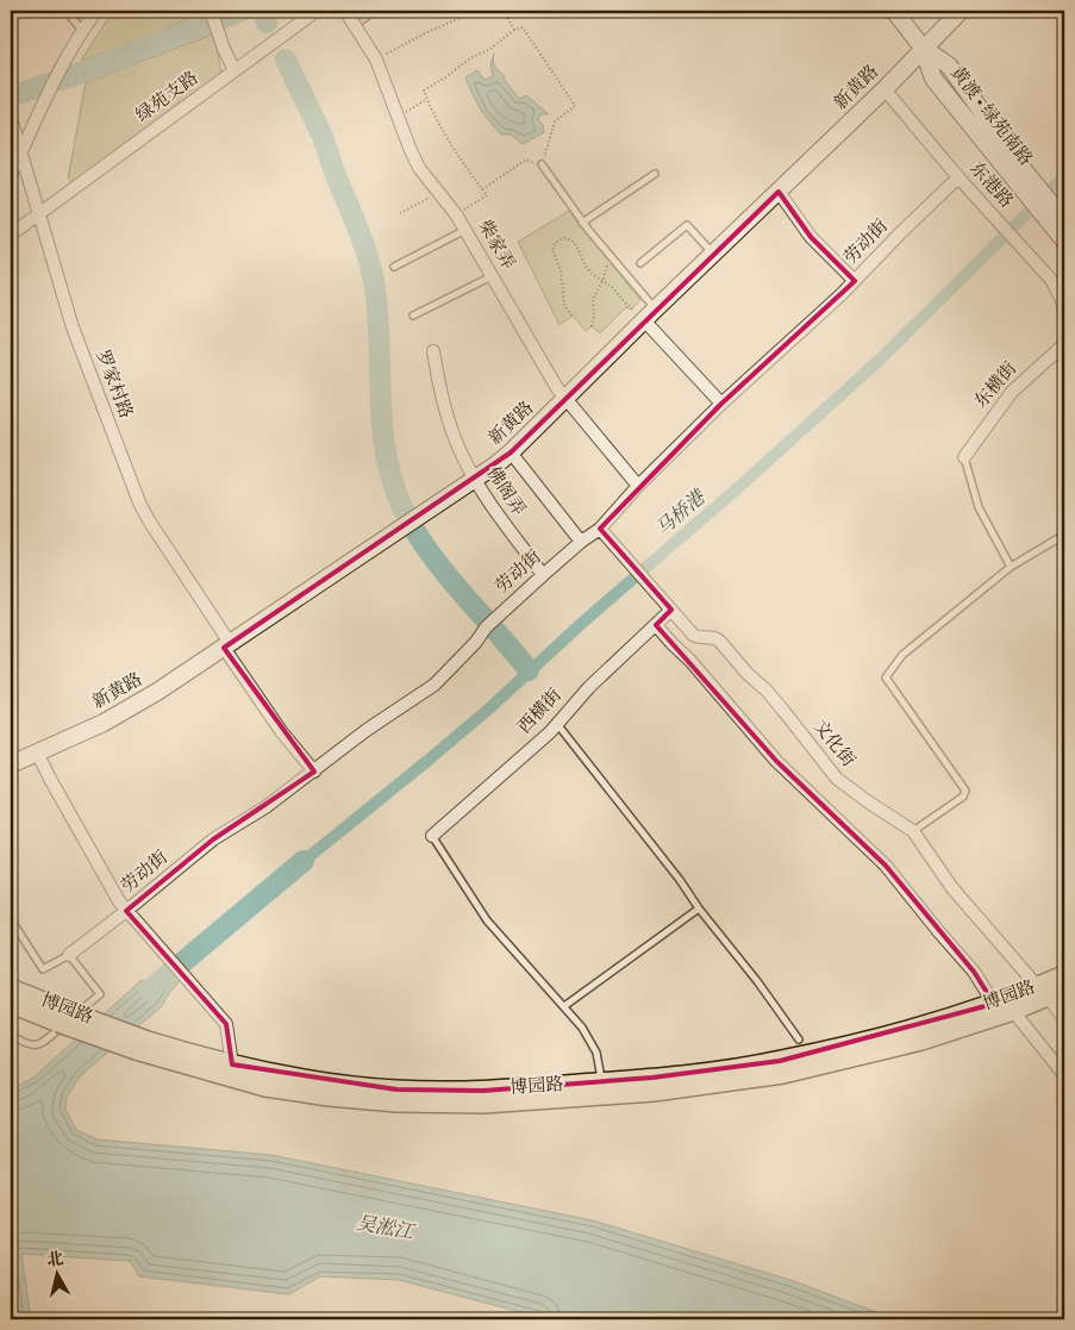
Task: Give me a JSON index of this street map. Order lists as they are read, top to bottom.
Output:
{
  "streets": {
    "main road": ["博园路"],
    "street": [
      "新黄路",
      "绿苑支路",
      "黄渡 • 绿苑南路",
      "东港路",
      "劳动街",
      "柴家弄",
      "罗家村路",
      "东横街",
      "佛阁弄",
      "西横街",
      "文化街"
    ]
  },
  "crossings": [
    ["新黄路", "黄渡 • 绿苑南路"],
    ["新黄路", "东港路"],
    ["新黄路", "柴家弄"],
    ["新黄路", "罗家村路"],
    ["新黄路", "佛阁弄"],
    ["绿苑支路", "罗家村路"],
    ["东港路", "劳动街"],
    ["劳动街", "柴家弄"],
    ["劳动街", "罗家村路"],
    ["劳动街", "佛阁弄"],
    ["劳动街", "文化街"],
    ["西横街", "文化街"],
    ["文化街", "博园路"]
  ],
  "water": ["马桥港", "吴淞江"],
  "north": "top"
}
